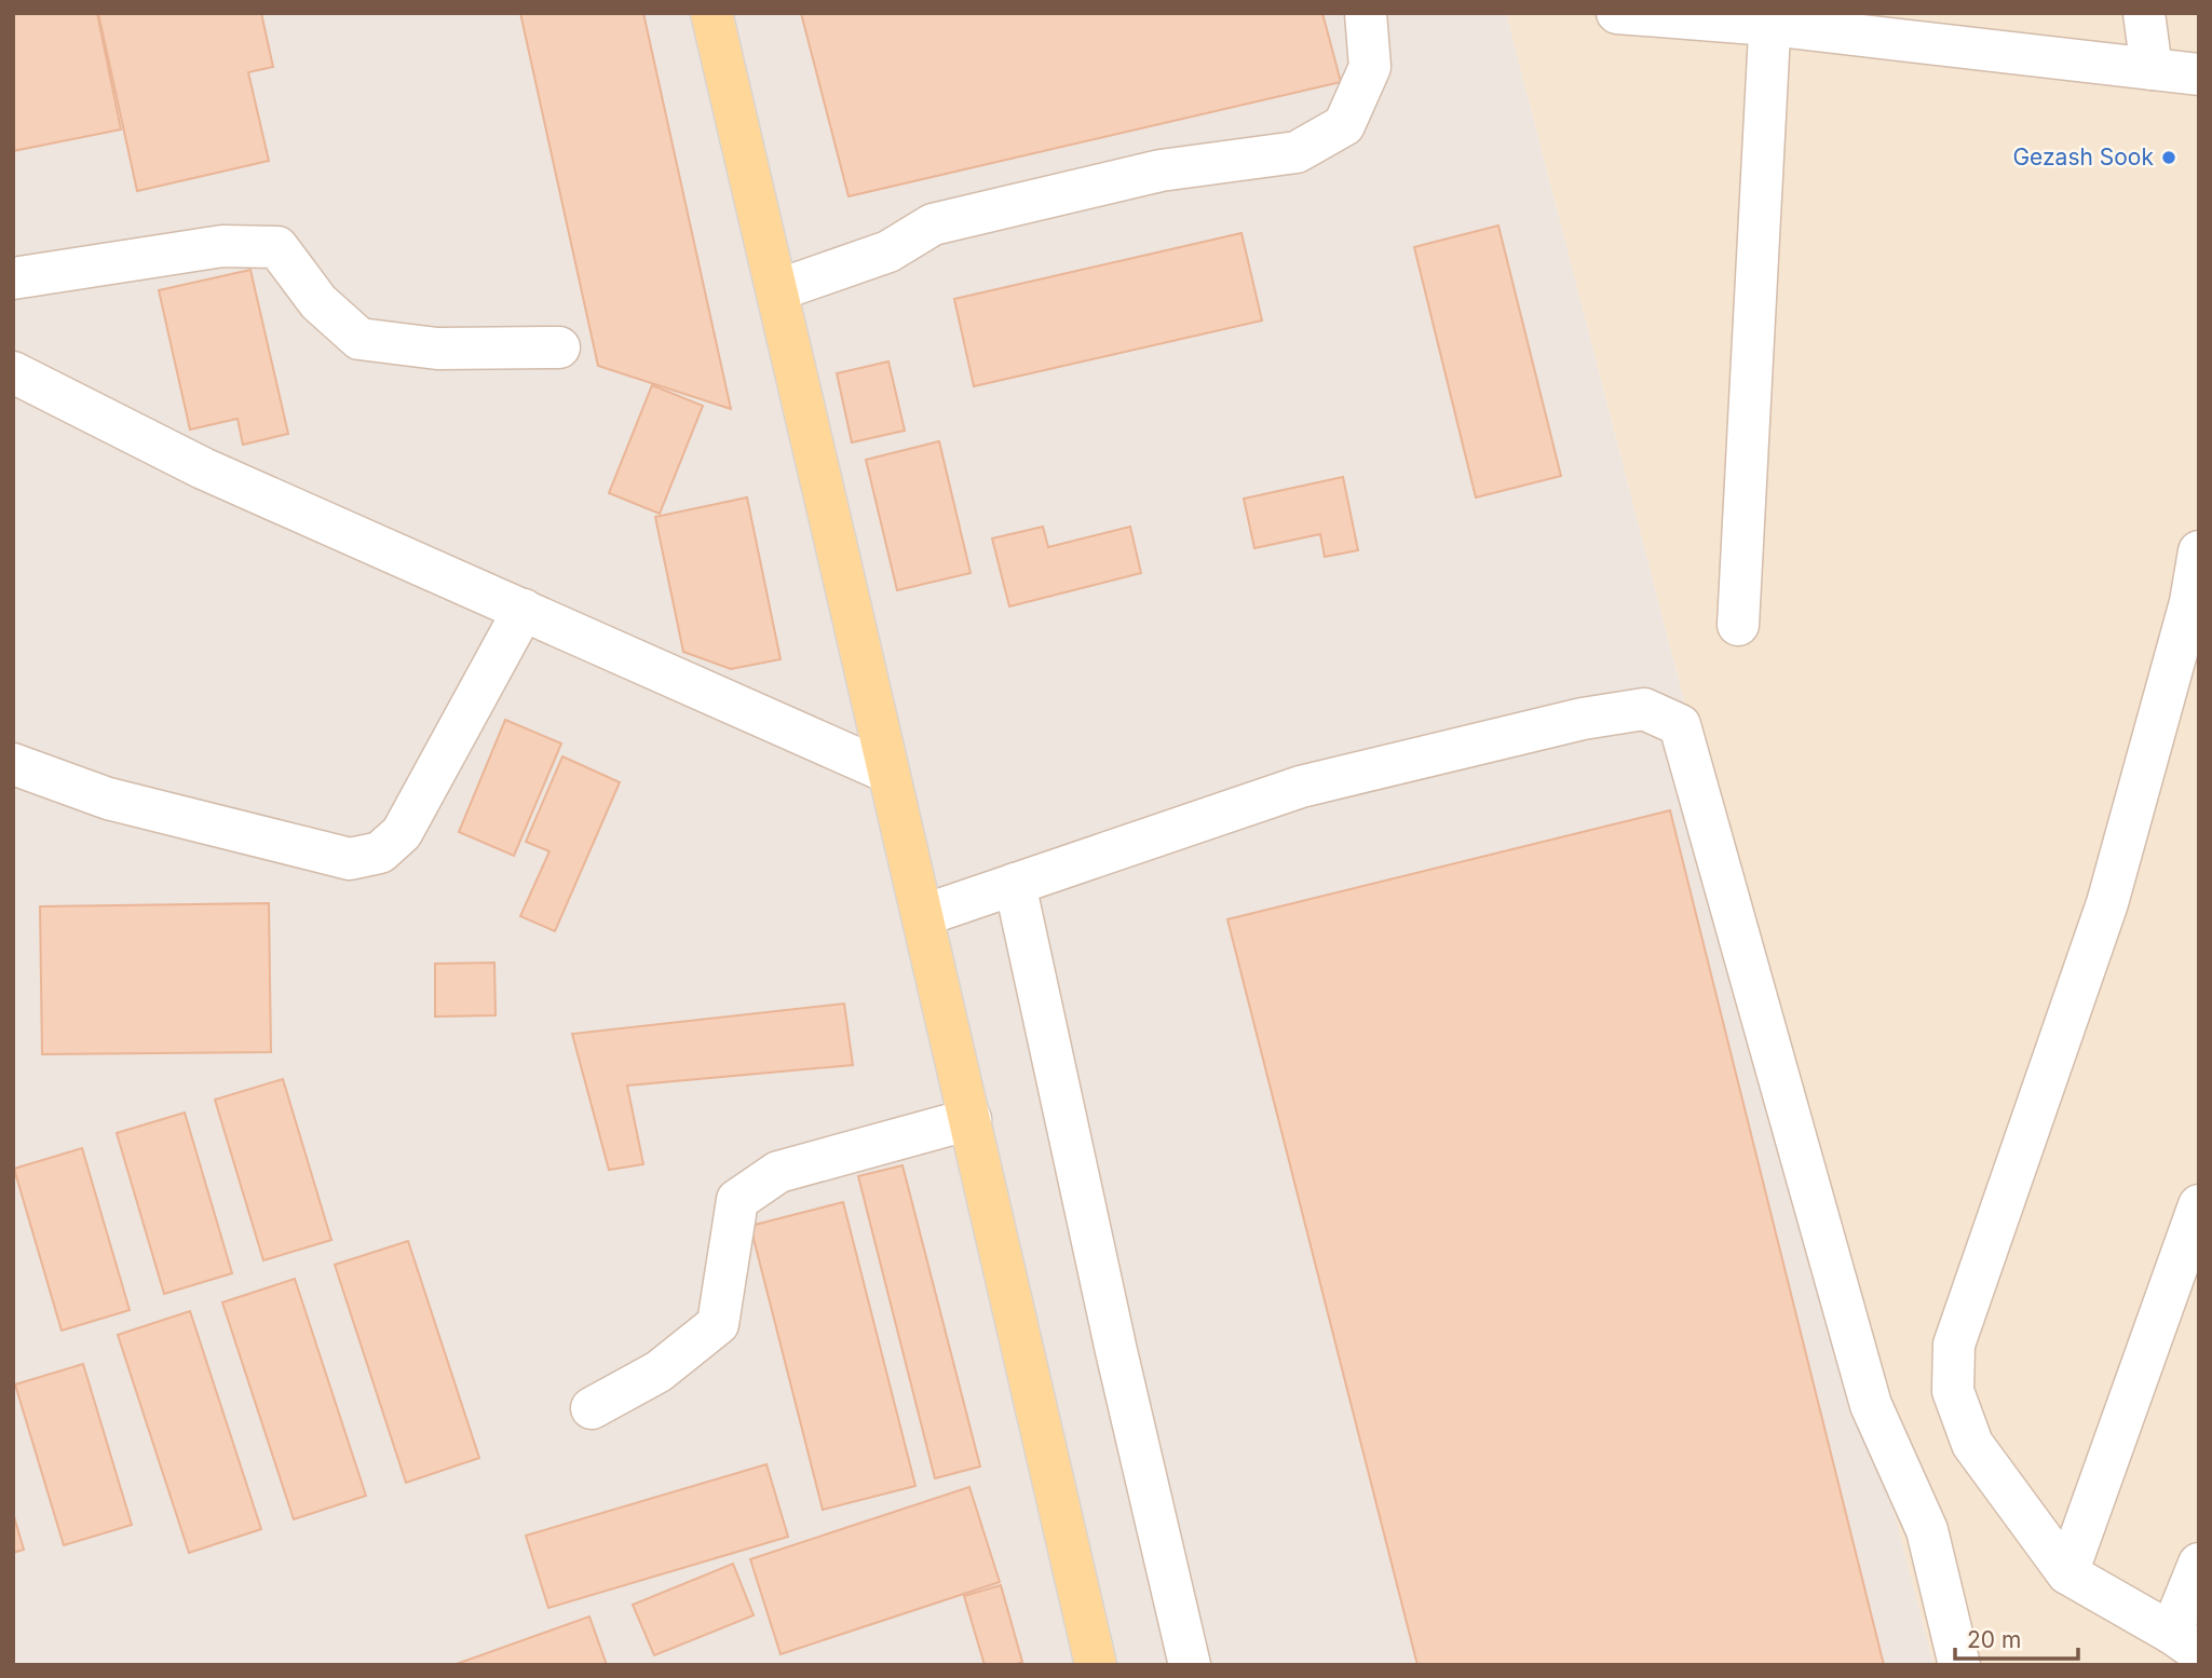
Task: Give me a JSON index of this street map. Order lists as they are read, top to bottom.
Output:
{
  "places": ["Gezash Sook"],
  "scale_bar": "20 m"
}
